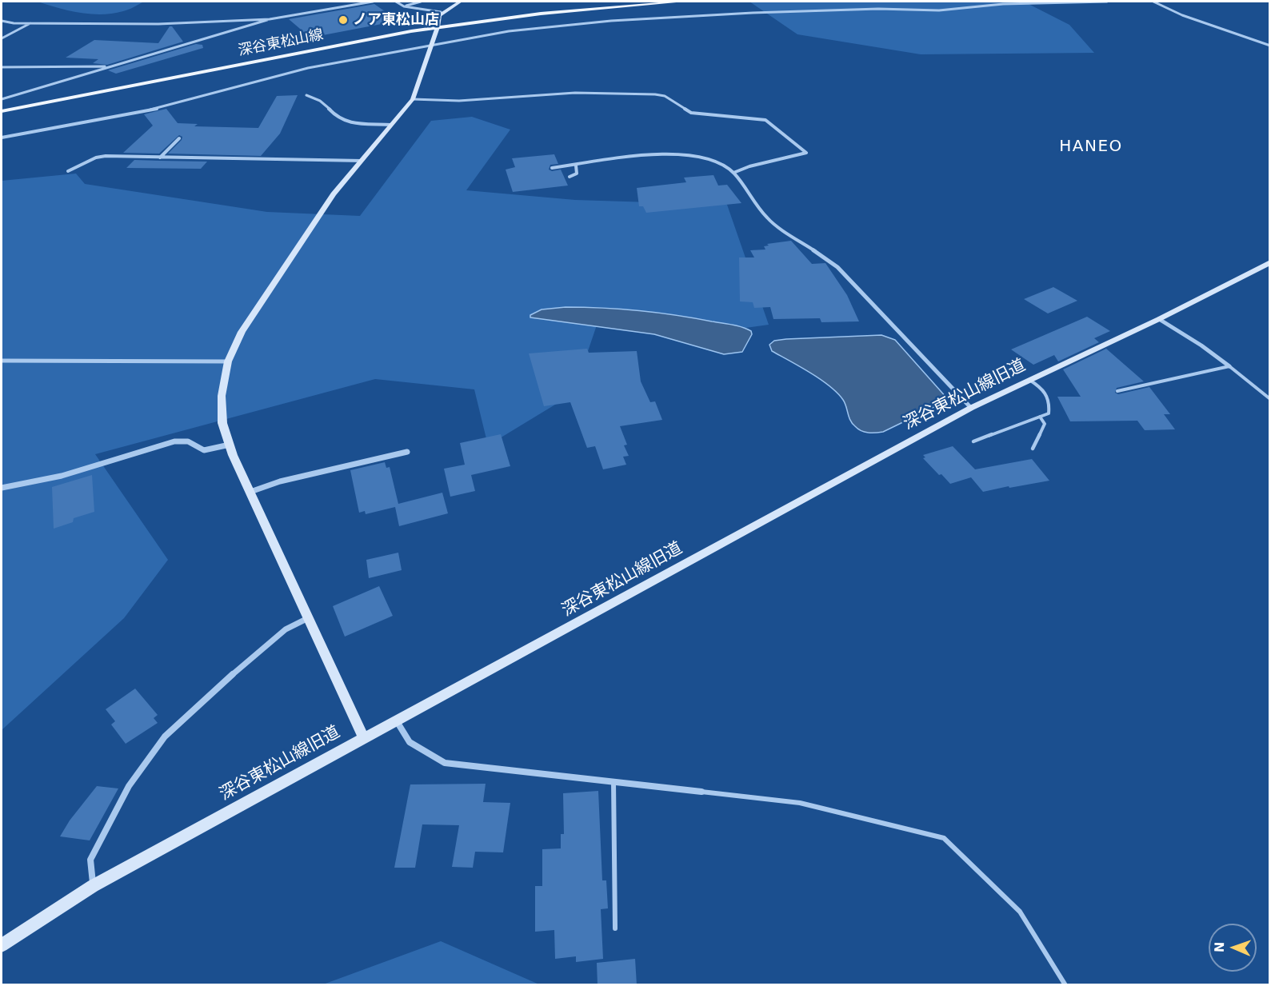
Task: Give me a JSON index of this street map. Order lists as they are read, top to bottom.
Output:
{
  "streets": {
    "main road": ["深谷東松山線"],
    "street": ["深谷東松山線旧道"]
  },
  "districts": ["HANEO"],
  "places": ["ノア東松山店"],
  "north": "left"
}
